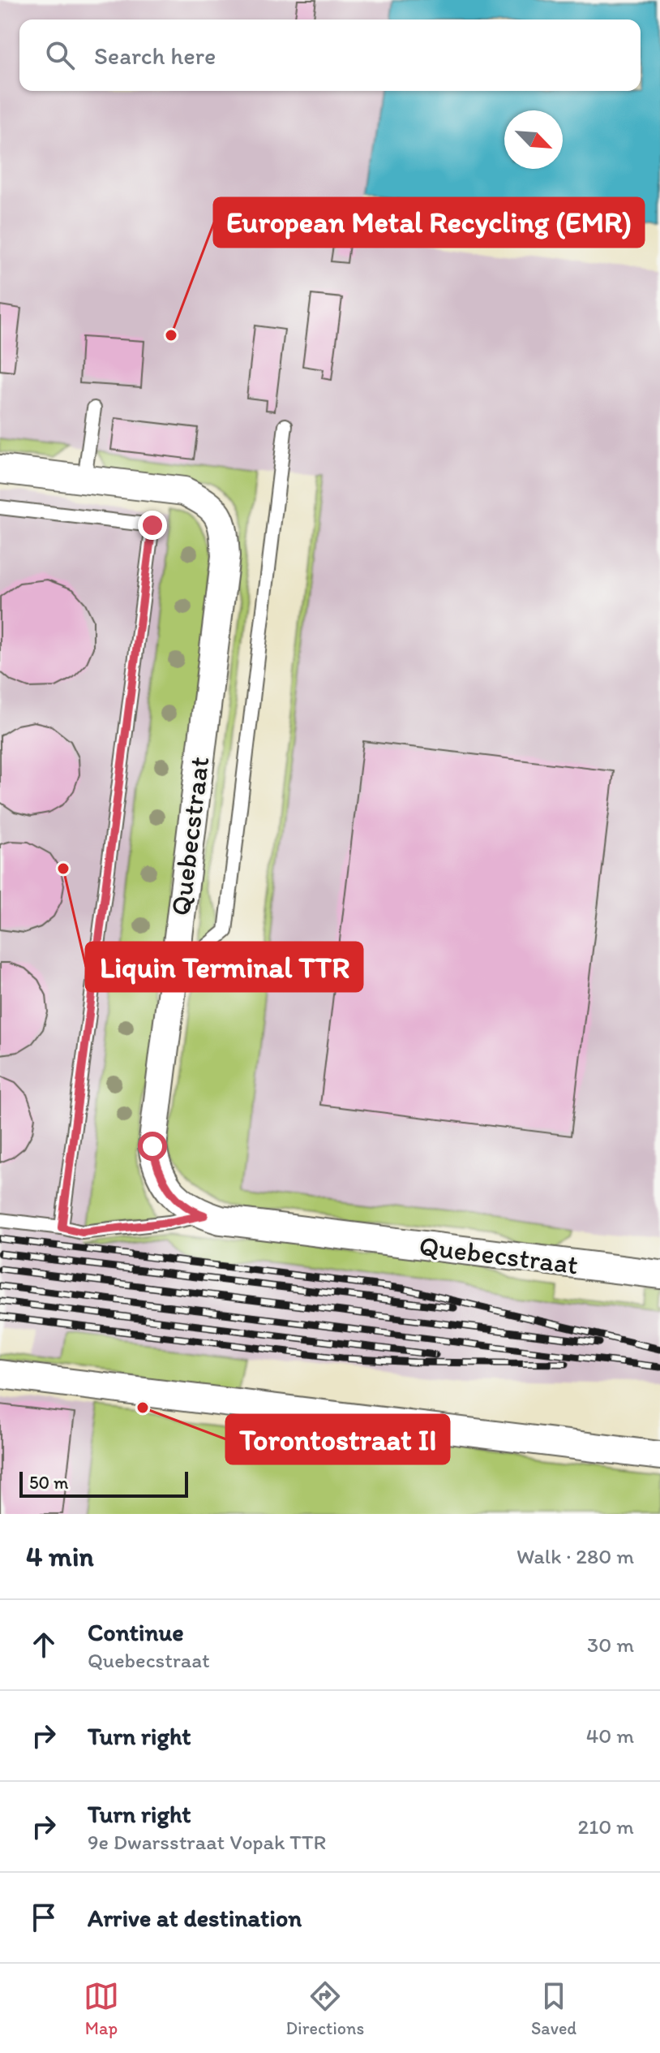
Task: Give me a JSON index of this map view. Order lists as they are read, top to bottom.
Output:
{
  "streets": {
    "street": ["Quebecstraat"]
  },
  "places": ["European Metal Recycling (EMR)", "Liquin Terminal TTR", "Torontostraat II"],
  "scale_bar": "50 m",
  "north": "bottom right",
  "page": {
    "search": "Search here",
    "scale": "50 m",
    "heading": ["4 min", "Walk · 280 m"],
    "list": [
      ["Continue", "Quebecstraat", "30 m"],
      ["Turn right", "40 m"],
      ["Turn right", "9e Dwarsstraat Vopak TTR", "210 m"],
      "Arrive at destination"
    ],
    "nav": ["Map", "Directions", "Saved"]
  }
}
